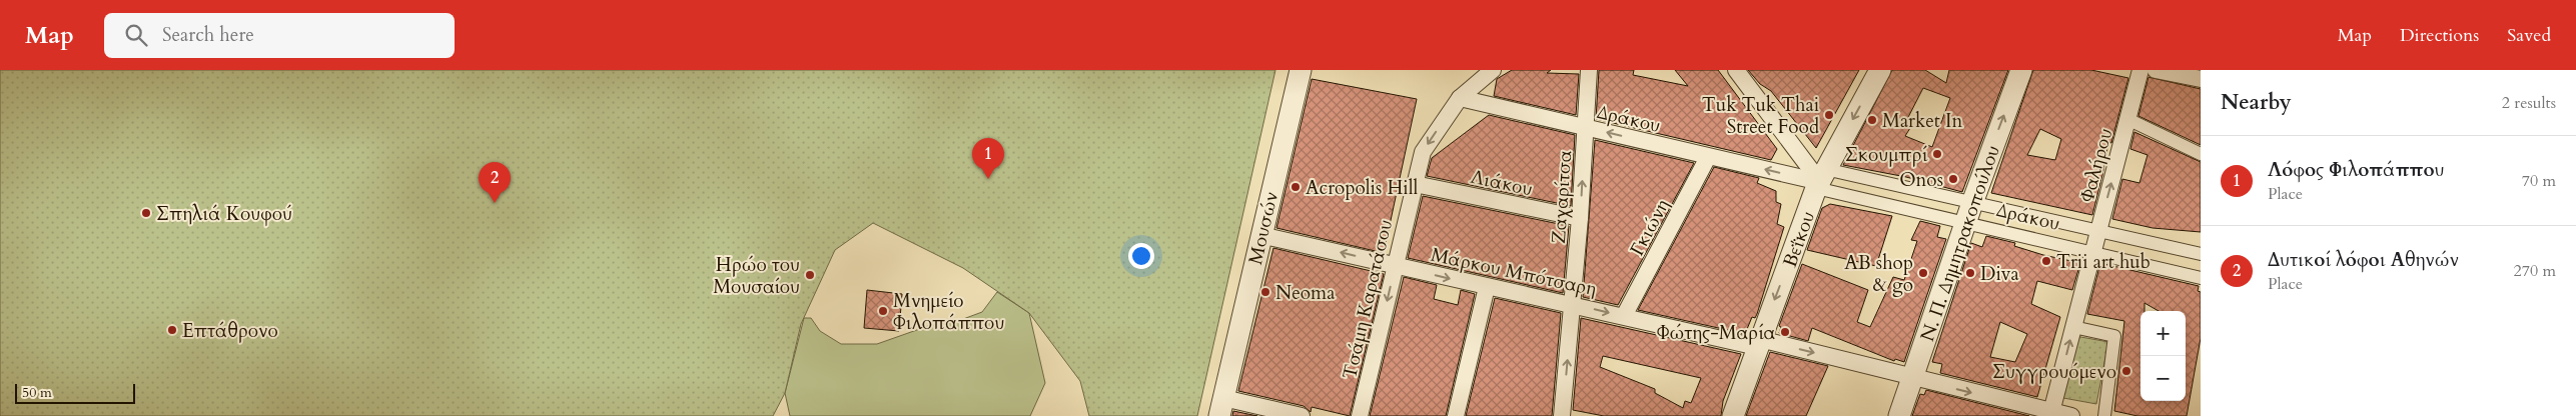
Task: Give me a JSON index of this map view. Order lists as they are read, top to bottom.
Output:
{
  "streets": {
    "street": [
      "Δράκου",
      "Φαλήρου",
      "Λιάκου",
      "Ζαχαρίτσα",
      "Γκιώνη",
      "Μουσών",
      "Βεΐκου",
      "Ν. Π. Δημητρακοπούλου",
      "Μάρκου Μπότσαρη",
      "Τσάμη Καρατάσου"
    ]
  },
  "crossings": [
    ["Δράκου", "Φαλήρου"],
    ["Δράκου", "Ζαχαρίτσα"],
    ["Δράκου", "Γκιώνη"],
    ["Δράκου", "Βεΐκου"],
    ["Δράκου", "Ν. Π. Δημητρακοπούλου"],
    ["Δράκου", "Τσάμη Καρατάσου"],
    ["Φαλήρου", "Μάρκου Μπότσαρη"],
    ["Λιάκου", "Ζαχαρίτσα"],
    ["Λιάκου", "Τσάμη Καρατάσου"],
    ["Ζαχαρίτσα", "Μάρκου Μπότσαρη"],
    ["Γκιώνη", "Μάρκου Μπότσαρη"],
    ["Μουσών", "Μάρκου Μπότσαρη"],
    ["Βεΐκου", "Μάρκου Μπότσαρη"],
    ["Ν. Π. Δημητρακοπούλου", "Μάρκου Μπότσαρη"],
    ["Μάρκου Μπότσαρη", "Τσάμη Καρατάσου"]
  ],
  "one_way": ["Φαλήρου", "Βεΐκου", "Ν. Π. Δημητρακοπούλου"],
  "places": [
    "Tuk Tuk Thai Street Food",
    "Market In",
    "Σκουμπρί",
    "Onos",
    "Acropolis Hill",
    "Σπηλιά Κουφού",
    "Trii art hub",
    "AB shop & go",
    "Diva",
    "Ηρώο του Μουσαίου",
    "Neoma",
    "Μνημείο Φιλοπάππου",
    "Επτάθρονο",
    "Φώτης-Μαρία",
    "Συγγρουόμενο"
  ],
  "scale_bar": "50 m",
  "page": {
    "header": "Map",
    "search": "Search here",
    "nav": ["Map", "Directions", "Saved"],
    "heading": ["Nearby", "2 results"],
    "list": [
      {
        "mark": "1",
        "name": "Λόφος Φιλοπάππου",
        "note": "Place",
        "value": "70 m"
      },
      {
        "mark": "2",
        "name": "Δυτικοί λόφοι Αθηνών",
        "note": "Place",
        "value": "270 m"
      }
    ],
    "pins": ["1", "2"],
    "map_buttons": ["+", "−"],
    "scale": "50 m"
  }
}
